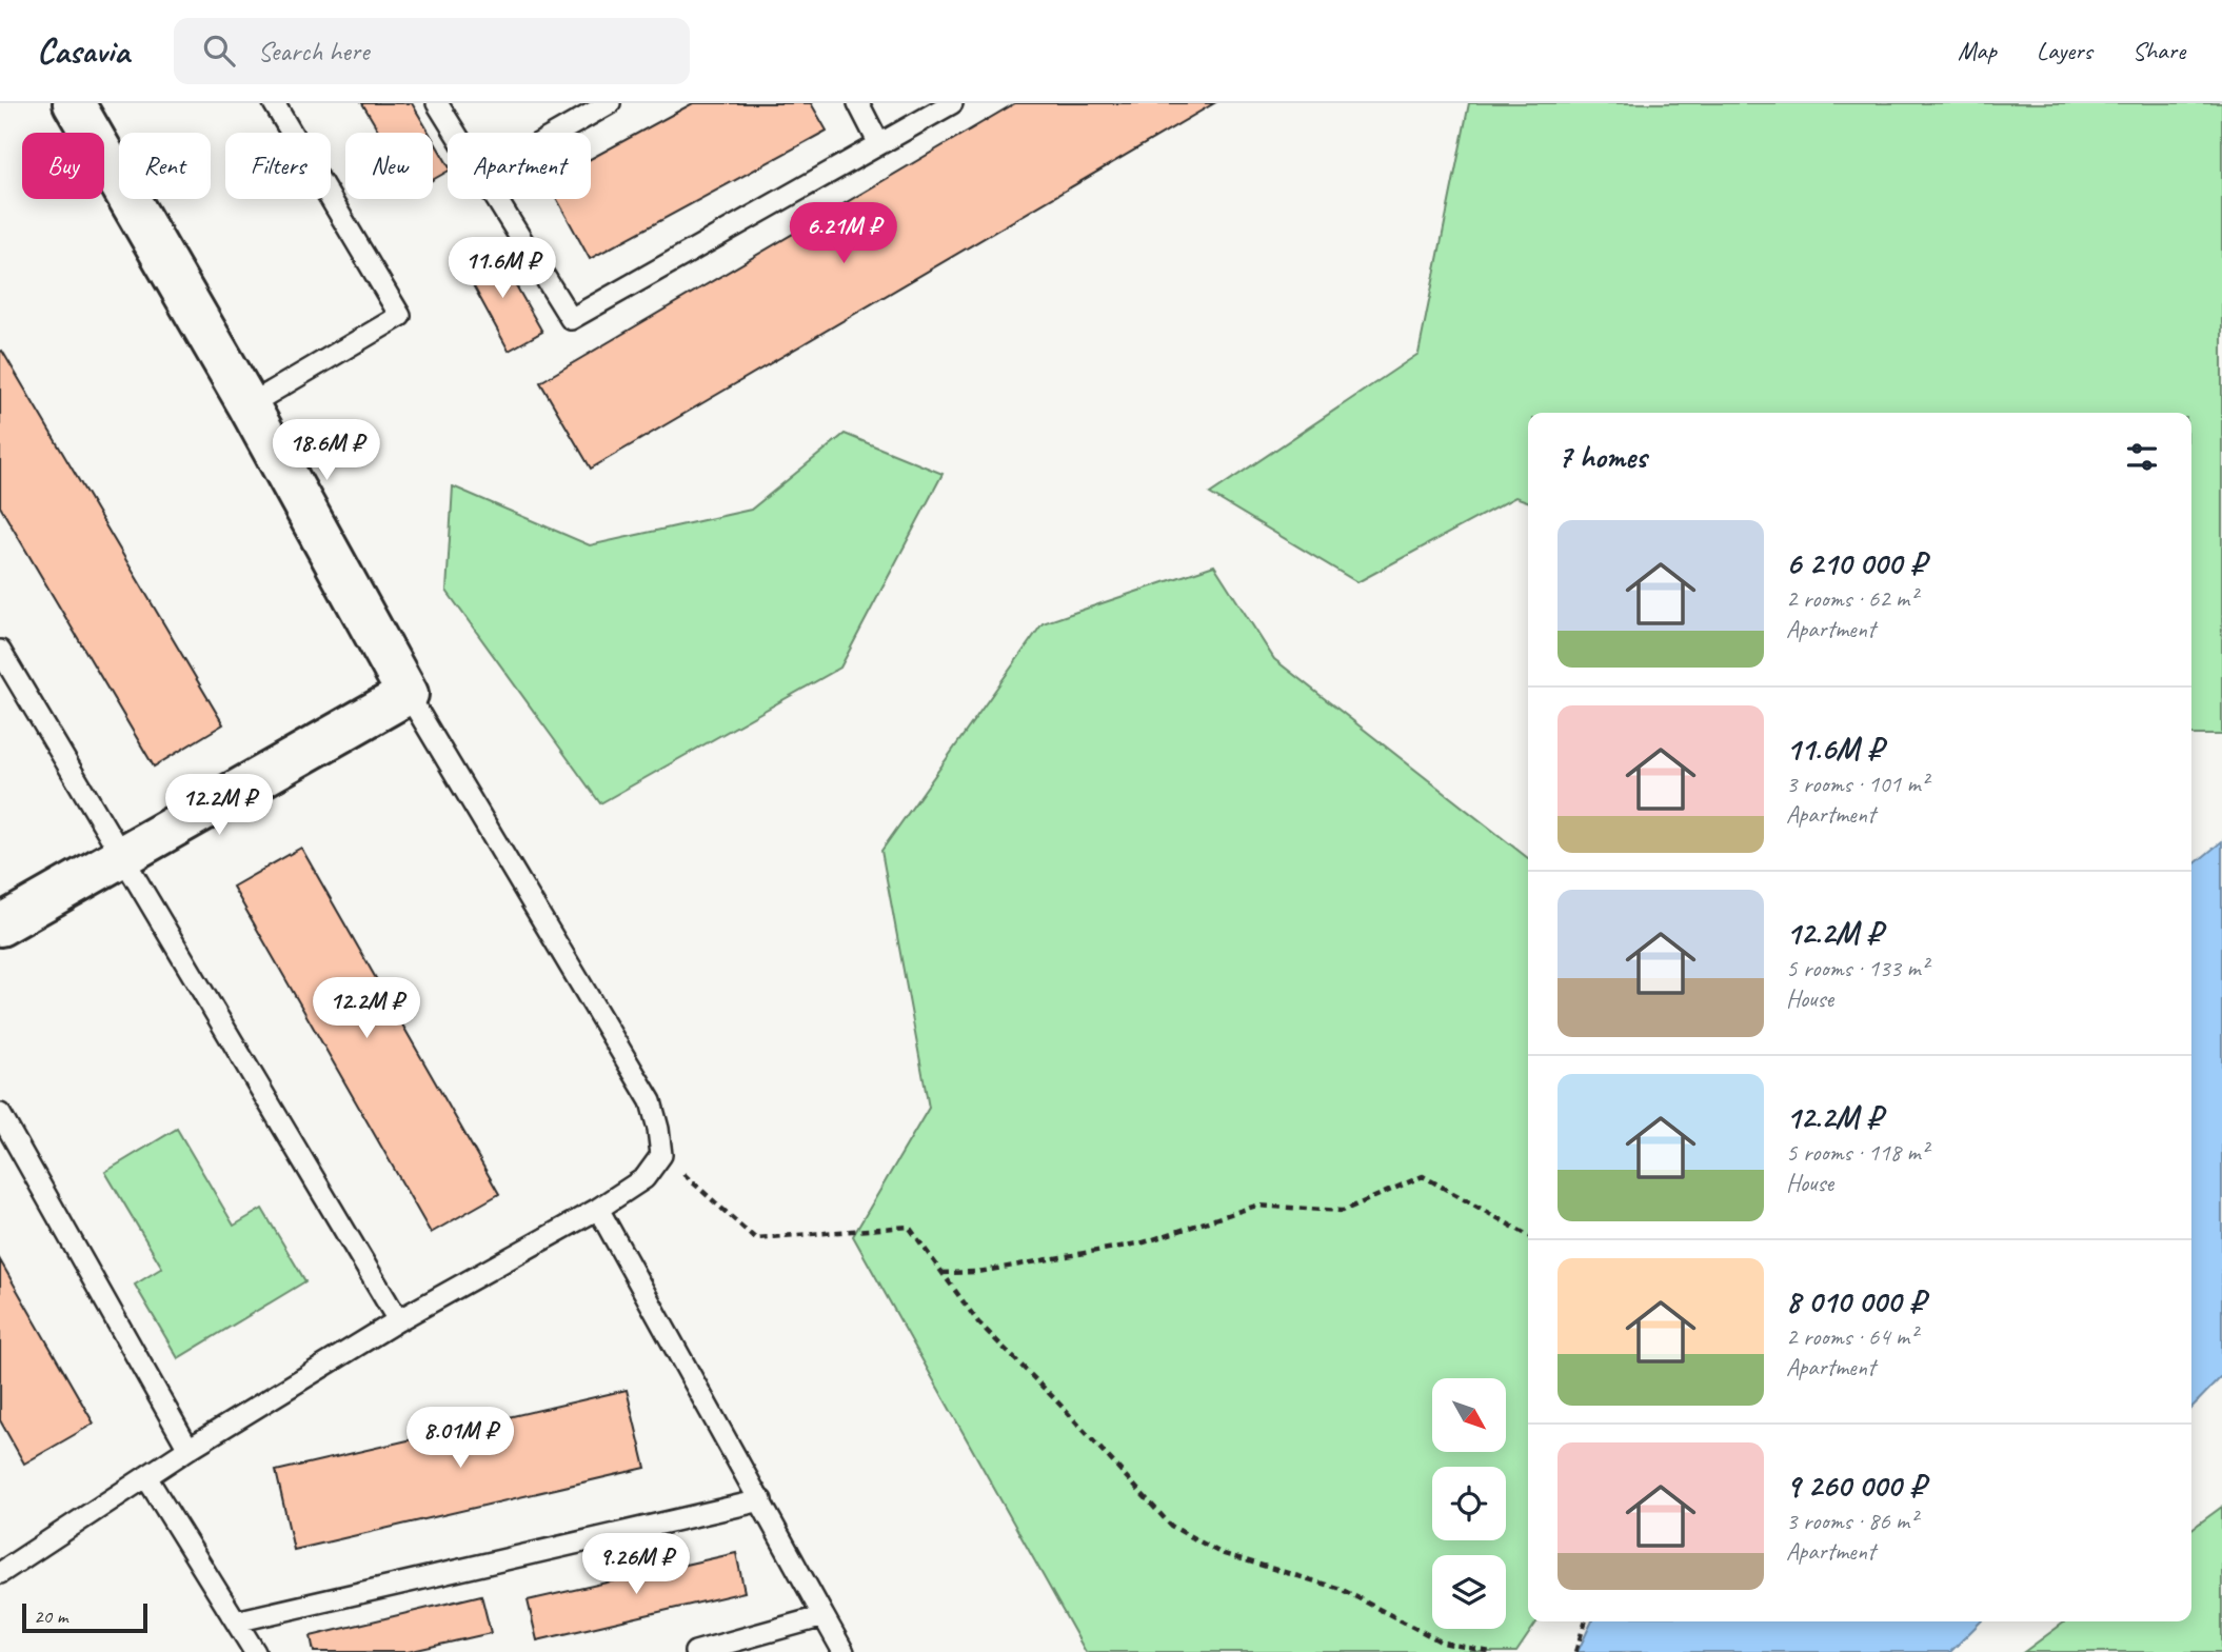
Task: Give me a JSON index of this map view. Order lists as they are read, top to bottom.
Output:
{
  "scale_bar": "20 m",
  "north": "bottom right",
  "page": {
    "header": "Casavia",
    "search": "Search here",
    "nav": ["Map", "Layers", "Share"],
    "chip": [
      "Buy",
      "Rent",
      "Filters",
      "New",
      "Apartment"
    ],
    "price": [
      "6.21M ₽",
      "11.6M ₽",
      "18.6M ₽",
      "12.2M ₽",
      "12.2M ₽",
      "8.01M ₽",
      "9.26M ₽"
    ],
    "heading": "7 homes",
    "list": [
      {
        "name": "6 210 000 ₽",
        "note": "2 rooms · 62 m² · Apartment"
      },
      {
        "name": "11.6M ₽",
        "note": "3 rooms · 101 m² · Apartment"
      },
      {
        "name": "12.2M ₽",
        "note": "5 rooms · 133 m² · House"
      },
      {
        "name": "12.2M ₽",
        "note": "5 rooms · 118 m² · House"
      },
      {
        "name": "8 010 000 ₽",
        "note": "2 rooms · 64 m² · Apartment"
      },
      {
        "name": "9 260 000 ₽",
        "note": "3 rooms · 86 m² · Apartment"
      }
    ],
    "scale": "20 m"
  }
}
